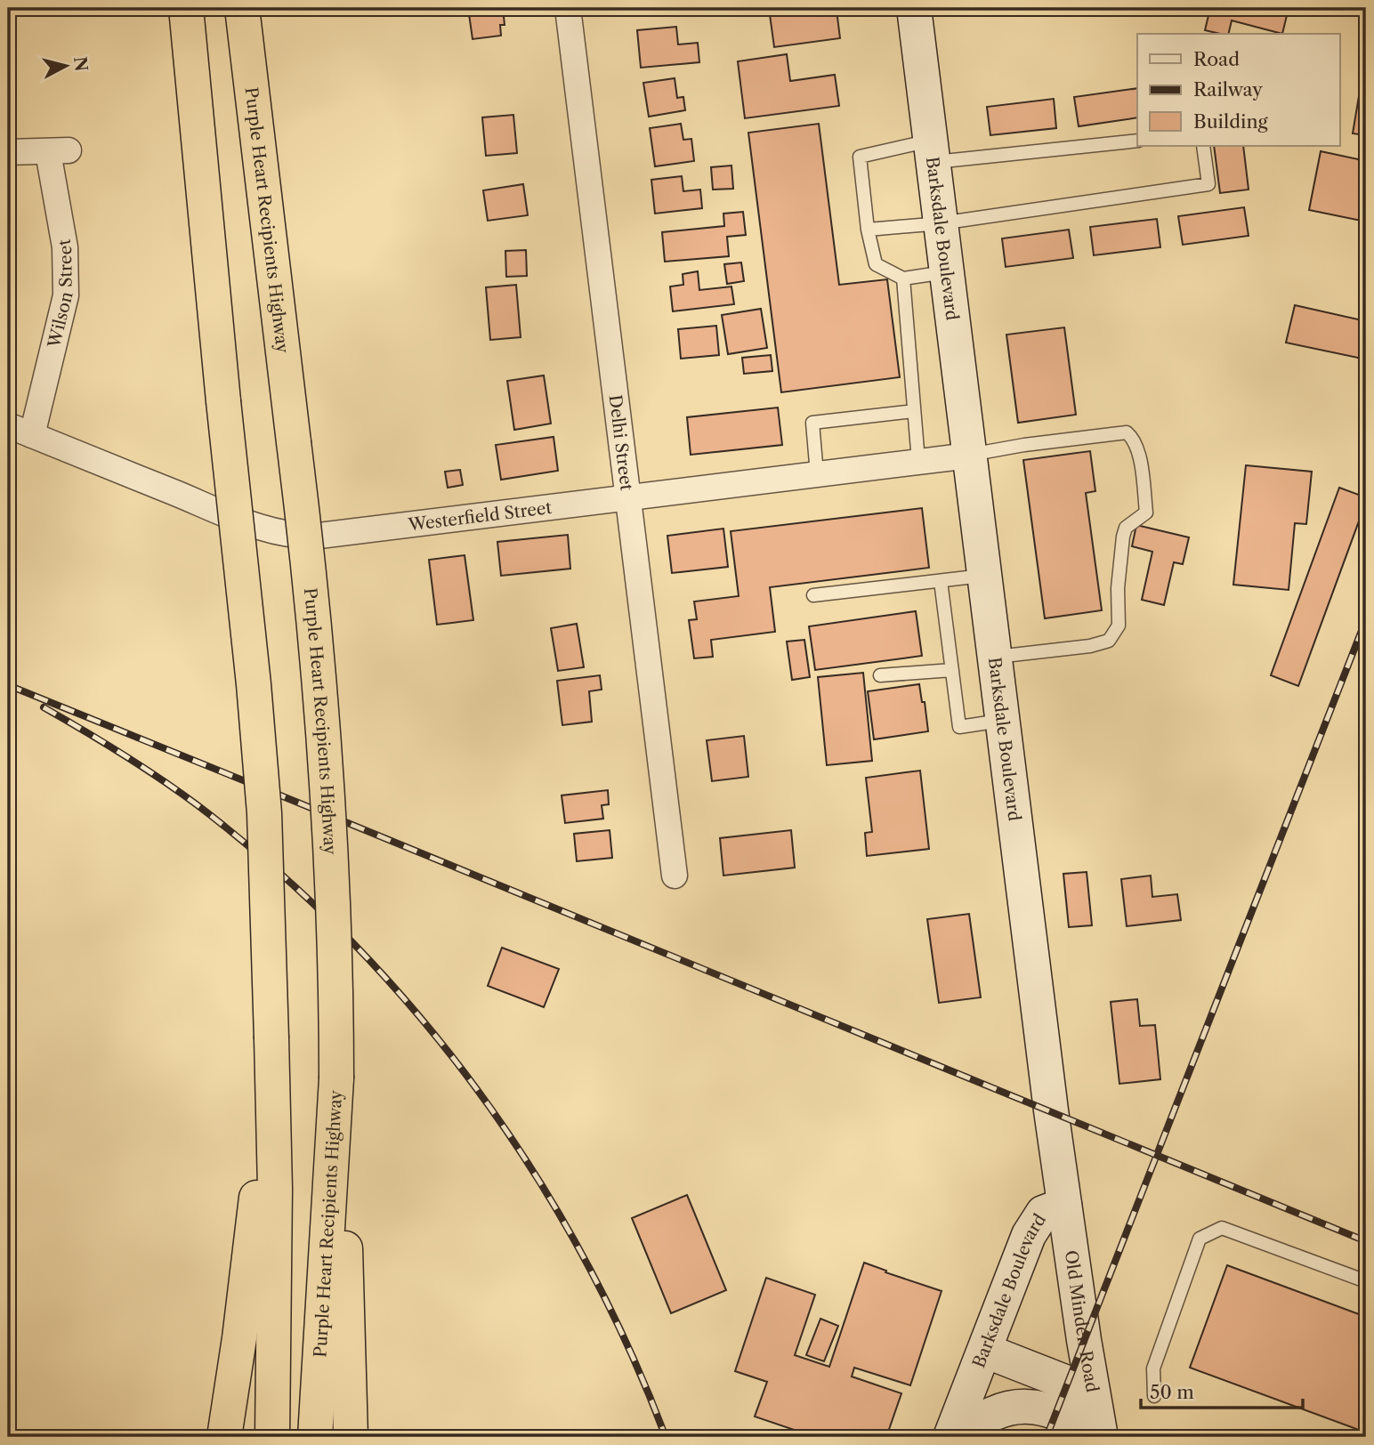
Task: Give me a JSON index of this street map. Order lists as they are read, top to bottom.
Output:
{
  "streets": {
    "highway": ["Purple Heart Recipients Highway"],
    "main road": ["Barksdale Boulevard", "Old Minden Road"],
    "street": ["Wilson Street", "Delhi Street", "Westerfield Street"]
  },
  "crossings": [
    ["Barksdale Boulevard", "Westerfield Street"],
    ["Barksdale Boulevard", "Old Minden Road"],
    ["Wilson Street", "Westerfield Street"],
    ["Delhi Street", "Westerfield Street"]
  ],
  "legend": ["Road", "Railway", "Building"],
  "scale_bar": "50 m",
  "north": "right"
}
